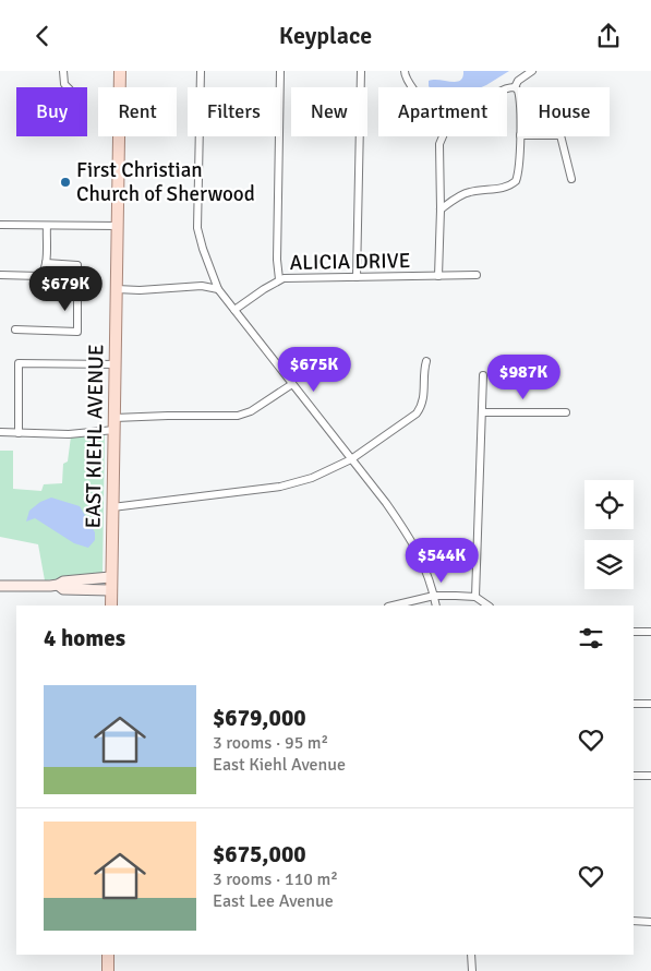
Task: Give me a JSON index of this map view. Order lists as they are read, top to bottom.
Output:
{
  "streets": {
    "main road": ["EAST KIEHL AVENUE"],
    "street": ["ALICIA DRIVE"]
  },
  "places": ["First Christian Church of Sherwood"],
  "page": {
    "header": "Keyplace",
    "chip": [
      "Buy",
      "Rent",
      "Filters",
      "New",
      "Apartment",
      "House"
    ],
    "price": [
      "$679K",
      "$675K",
      "$987K",
      "$544K"
    ],
    "heading": "4 homes",
    "list": [
      {
        "name": "$679,000",
        "note": "3 rooms · 95 m² · East Kiehl Avenue"
      },
      {
        "name": "$675,000",
        "note": "3 rooms · 110 m² · East Lee Avenue"
      }
    ]
  }
}
